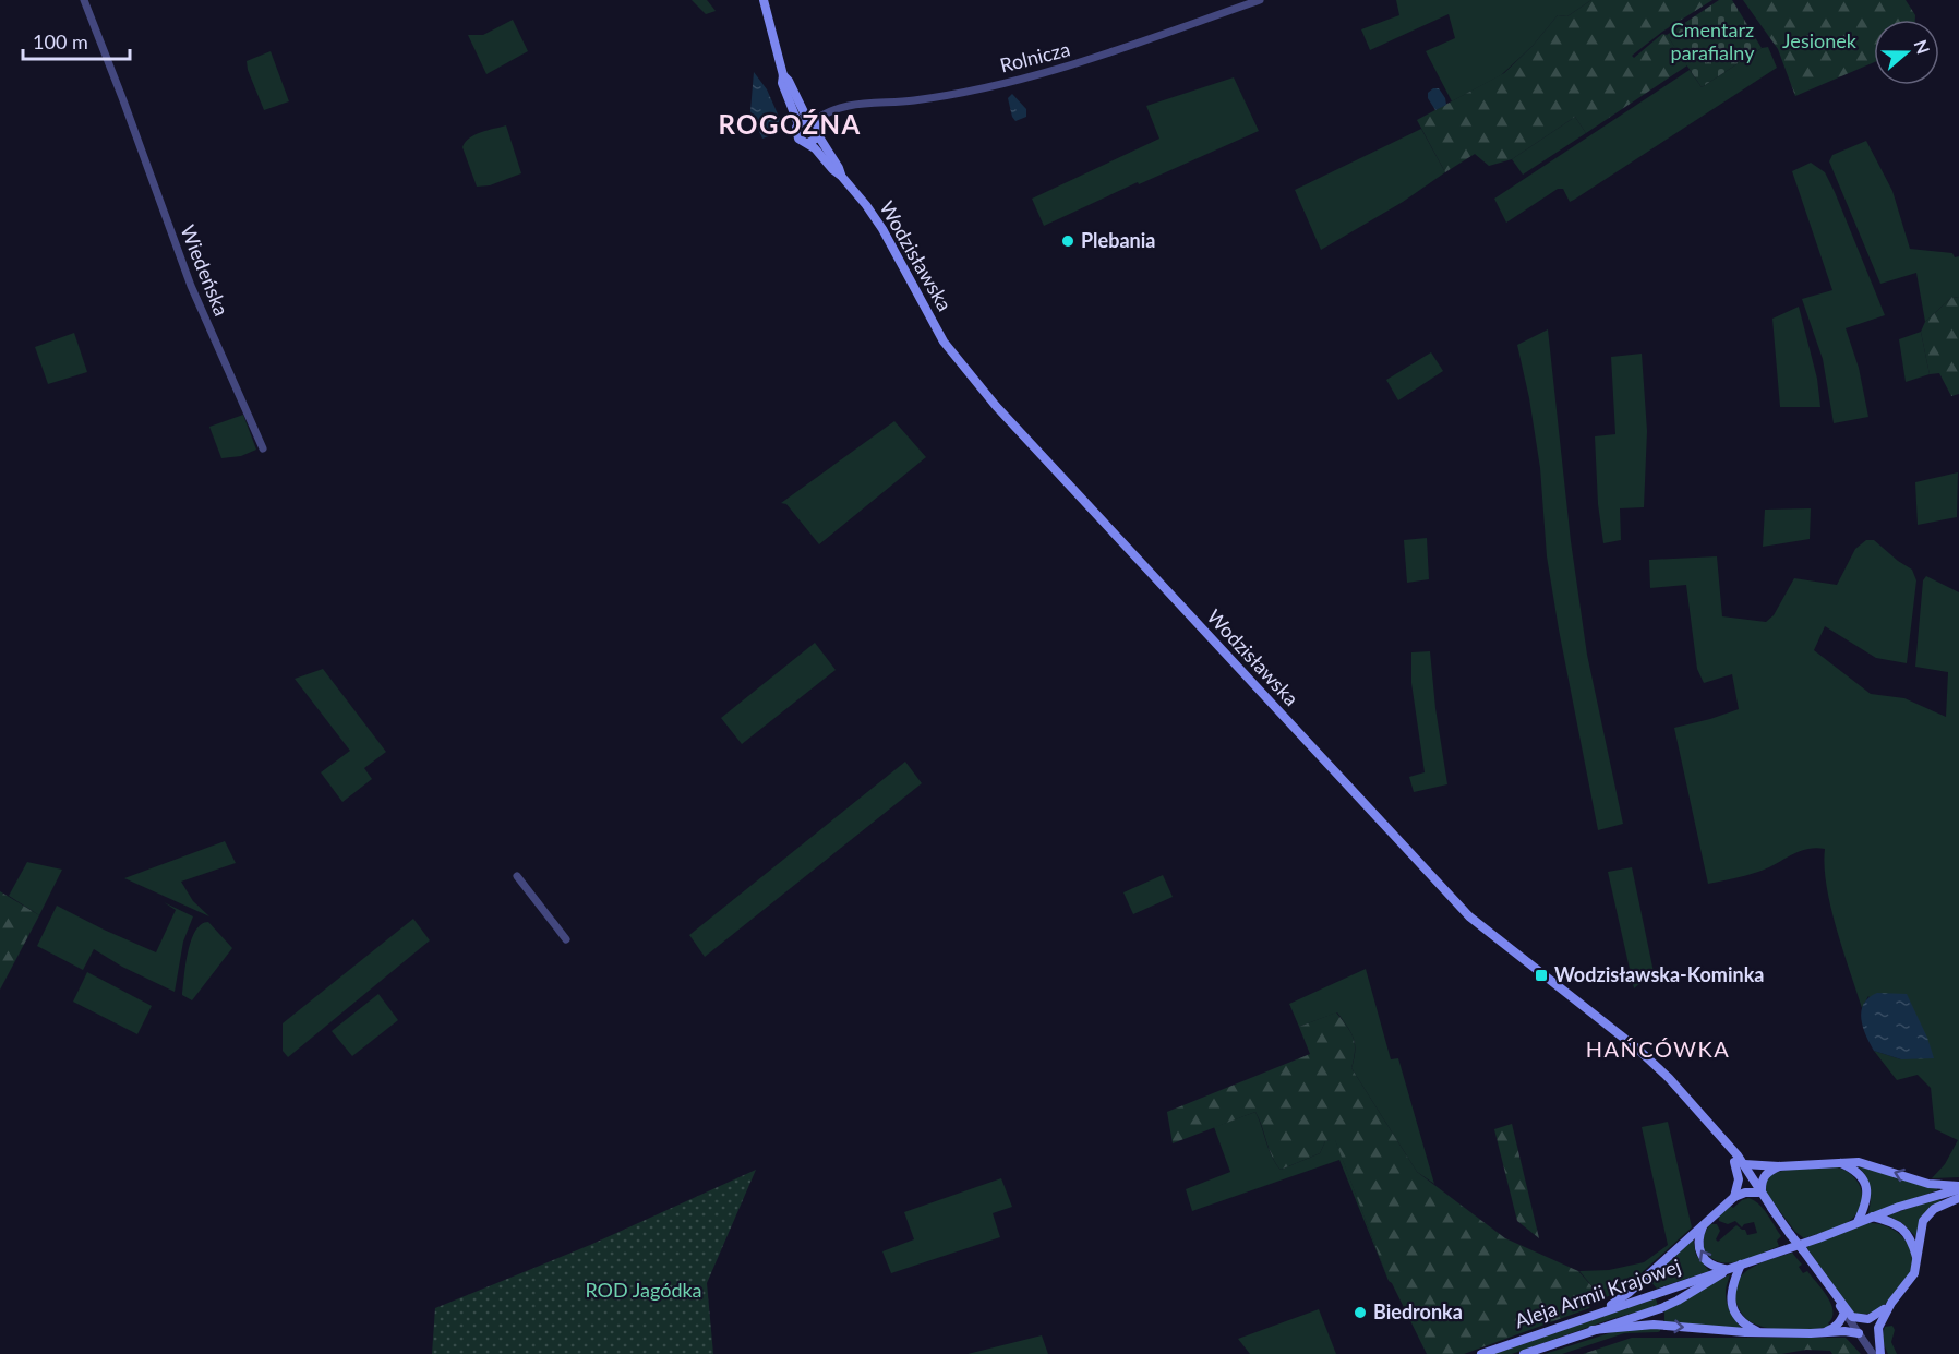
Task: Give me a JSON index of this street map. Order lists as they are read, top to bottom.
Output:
{
  "streets": {
    "main road": ["Wodzisławska", "Aleja Armii Krajowej"],
    "street": ["Rolnicza", "Wiedeńska"]
  },
  "crossings": [
    ["Rolnicza", "Wodzisławska"]
  ],
  "districts": ["ROGOŹNA", "HAŃCÓWKA"],
  "parks": ["Cmentarz parafialny", "Jesionek", "ROD Jagódka"],
  "places": {
    "other": ["Plebania", "Biedronka"],
    "transit": ["Wodzisławska-Kominka"]
  },
  "scale_bar": "100 m",
  "north": "right"
}
